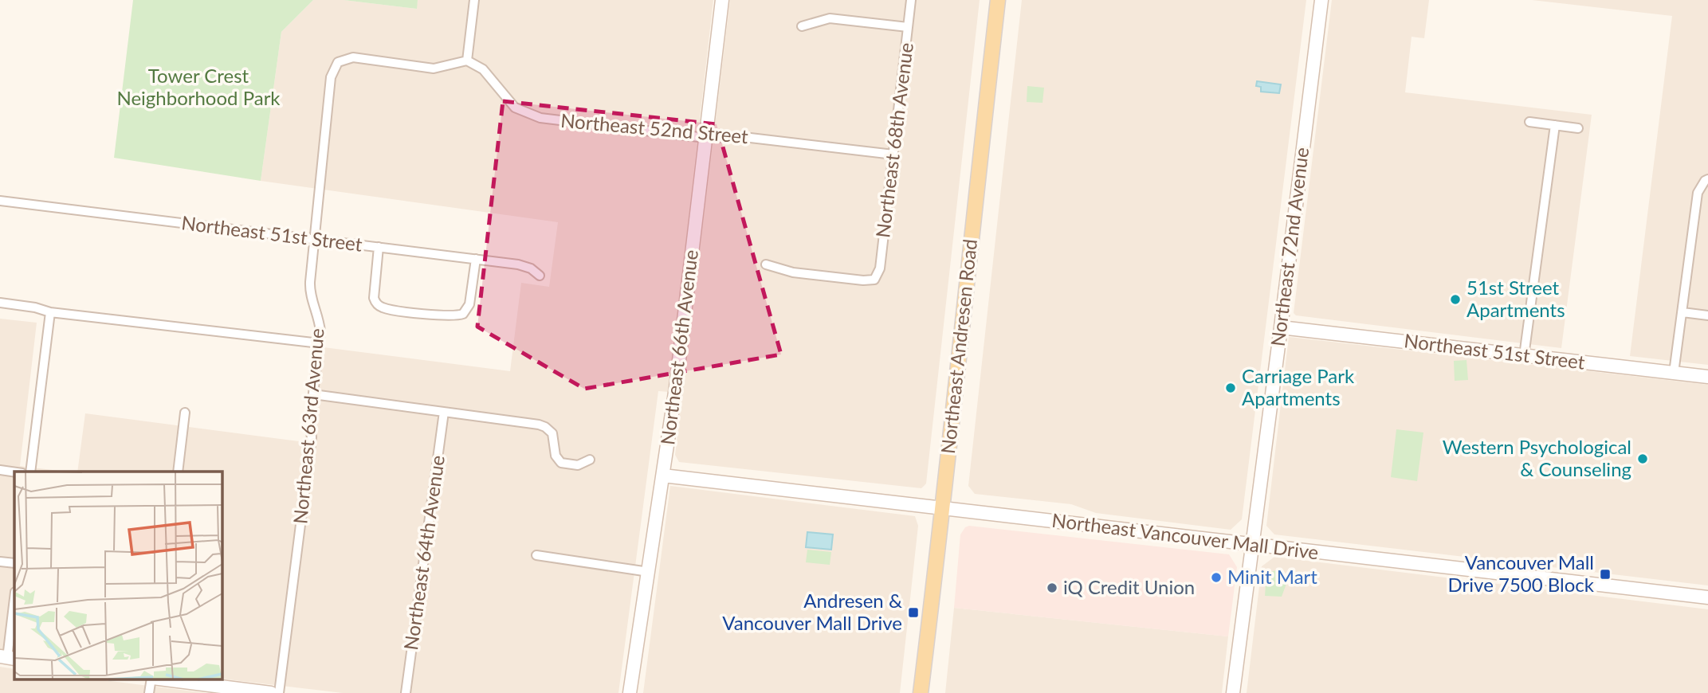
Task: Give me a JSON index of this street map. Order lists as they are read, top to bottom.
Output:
{
  "streets": {
    "main road": ["Northeast Andresen Road"],
    "street": [
      "Northeast 52nd Street",
      "Northeast 68th Avenue",
      "Northeast 51st Street",
      "Northeast 72nd Avenue",
      "Northeast 66th Avenue",
      "Northeast 63rd Avenue",
      "Northeast Vancouver Mall Drive",
      "Northeast 64th Avenue"
    ]
  },
  "crossings": [
    ["Northeast 52nd Street", "Northeast 68th Avenue"],
    ["Northeast 52nd Street", "Northeast 66th Avenue"],
    ["Northeast 52nd Street", "Northeast 63rd Avenue"],
    ["Northeast 51st Street", "Northeast 72nd Avenue"],
    ["Northeast 51st Street", "Northeast 63rd Avenue"],
    ["Northeast 72nd Avenue", "Northeast Vancouver Mall Drive"],
    ["Northeast Andresen Road", "Northeast Vancouver Mall Drive"],
    ["Northeast 66th Avenue", "Northeast Vancouver Mall Drive"]
  ],
  "parks": ["Tower Crest Neighborhood Park"],
  "places": {
    "other": [
      "51st Street Apartments",
      "Carriage Park Apartments",
      "Western Psychological & Counseling",
      "Minit Mart",
      "iQ Credit Union"
    ],
    "transit": ["Vancouver Mall Drive 7500 Block", "Andresen & Vancouver Mall Drive"]
  }
}
